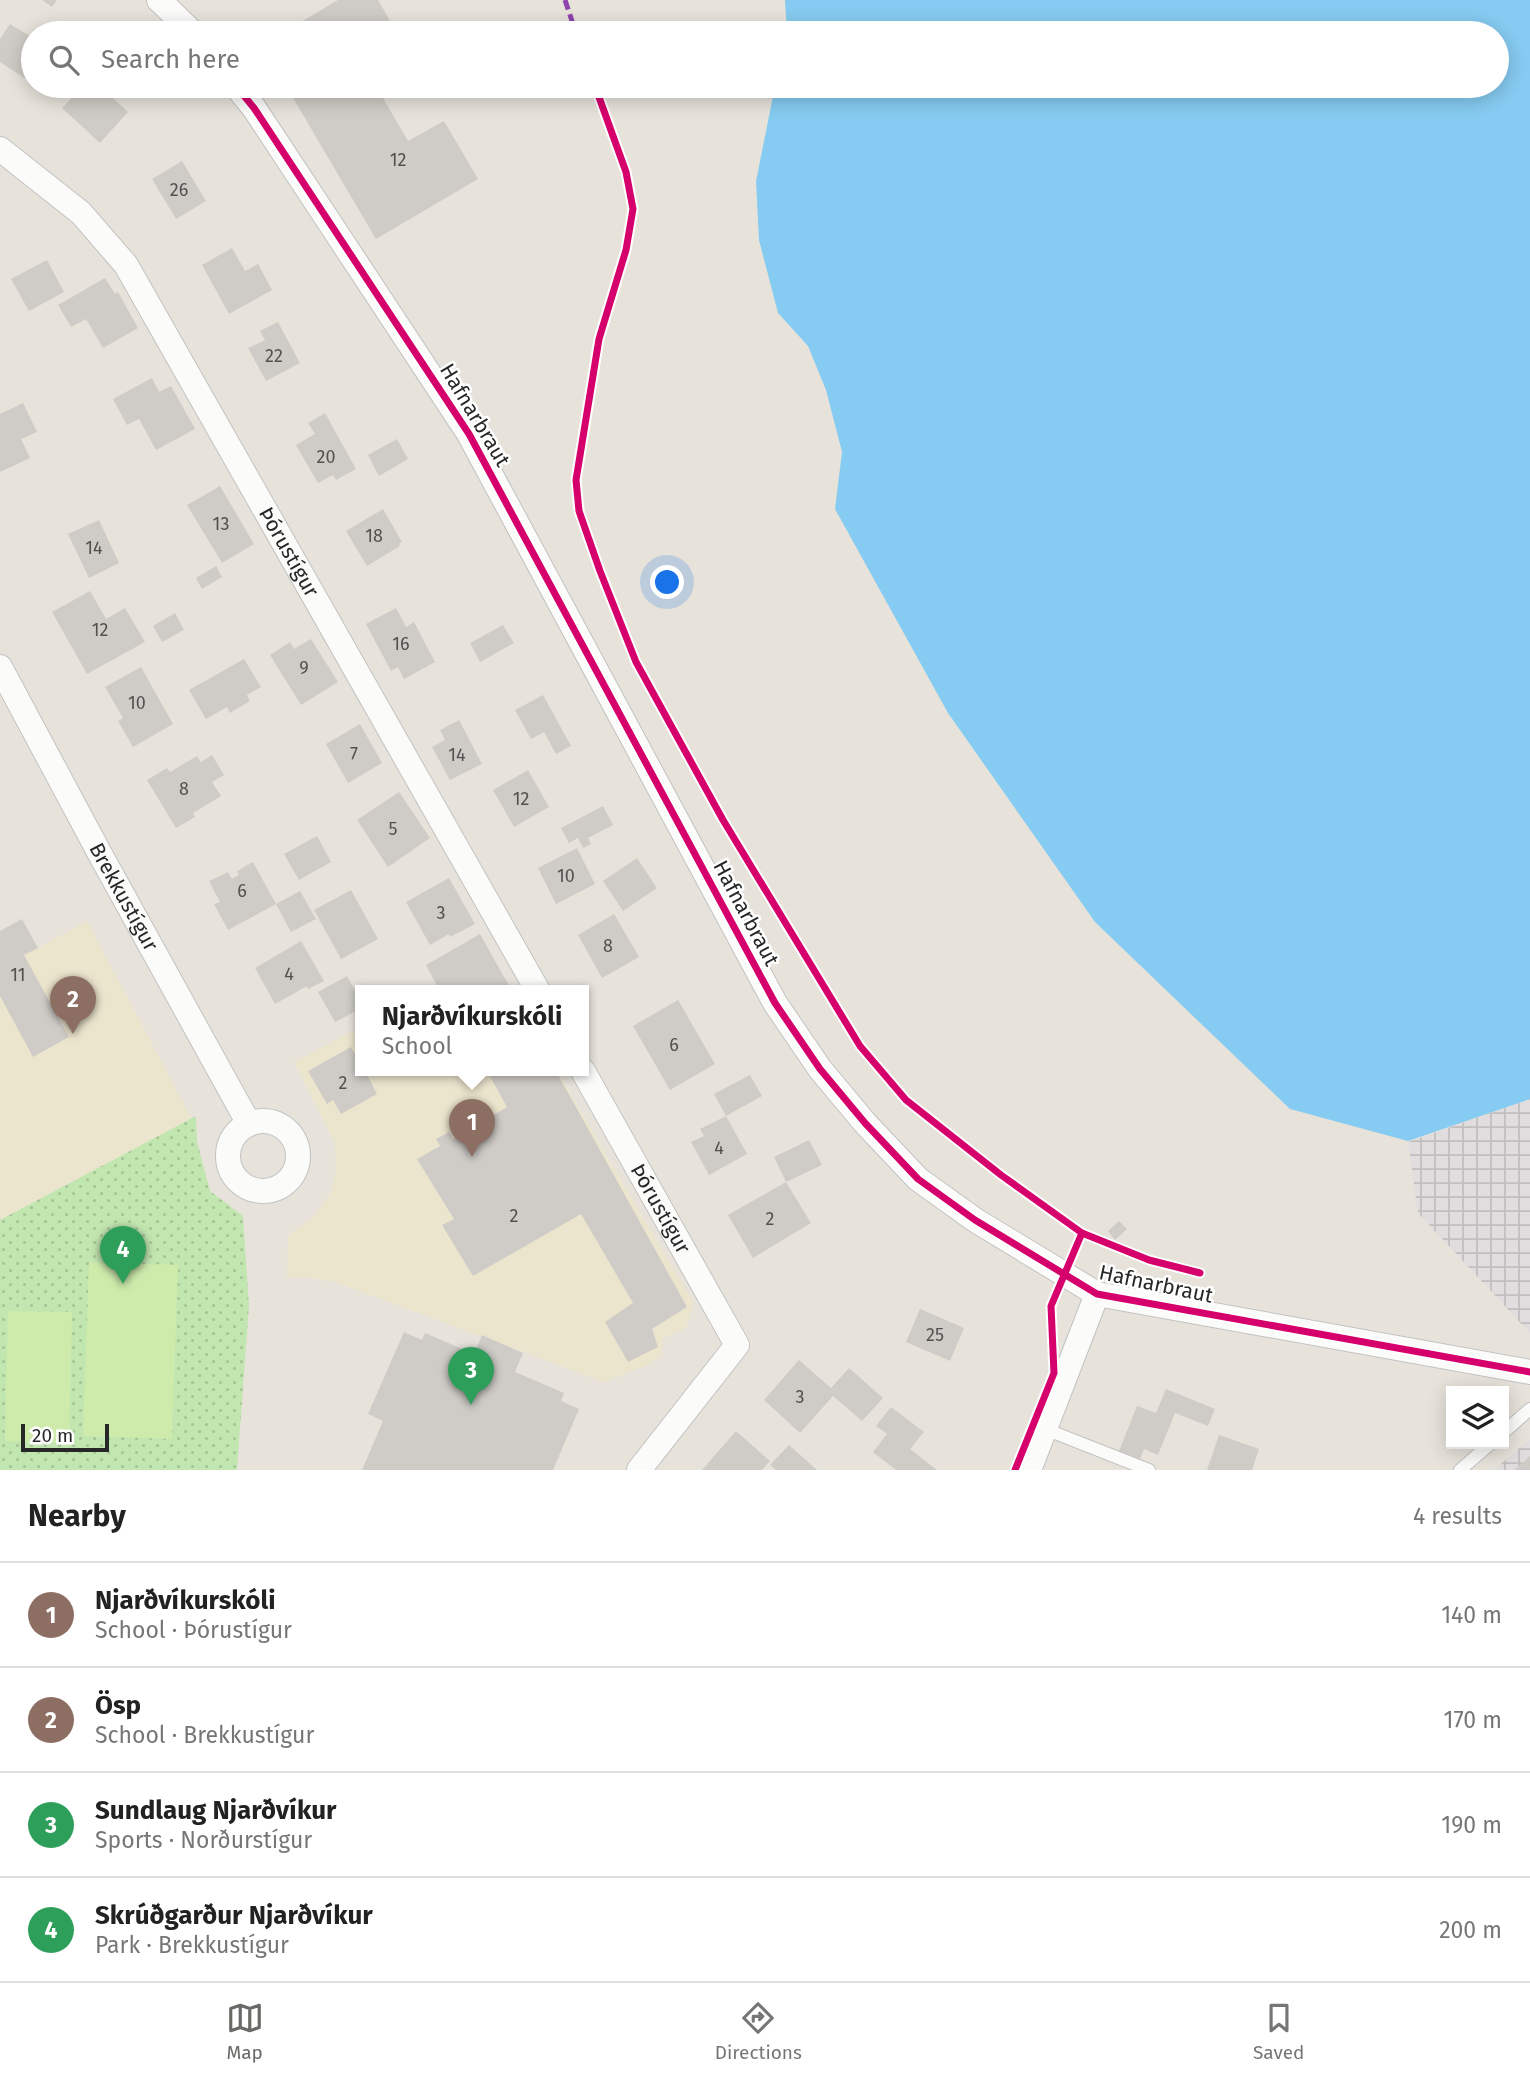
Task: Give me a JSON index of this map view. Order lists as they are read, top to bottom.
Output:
{
  "streets": {
    "street": ["Hafnarbraut", "Þórustígur", "Brekkustígur"]
  },
  "house_numbers": [
    "12",
    "26",
    "22",
    "20",
    "13",
    "18",
    "14",
    "12",
    "16",
    "9",
    "10",
    "7",
    "14",
    "8",
    "12",
    "5",
    "10",
    "6",
    "3",
    "8",
    "4",
    "11",
    "6",
    "2",
    "4",
    "2",
    "2",
    "25",
    "3"
  ],
  "scale_bar": "20 m",
  "page": {
    "search": "Search here",
    "pins": [
      "2",
      "1",
      "4",
      "3"
    ],
    "popup": ["Njarðvíkurskóli", "School"],
    "scale": "20 m",
    "heading": ["Nearby", "4 results"],
    "list": [
      {
        "mark": "1",
        "name": "Njarðvíkurskóli",
        "note": "School · Þórustígur",
        "value": "140 m"
      },
      {
        "mark": "2",
        "name": "Ösp",
        "note": "School · Brekkustígur",
        "value": "170 m"
      },
      {
        "mark": "3",
        "name": "Sundlaug Njarðvíkur",
        "note": "Sports · Norðurstígur",
        "value": "190 m"
      },
      {
        "mark": "4",
        "name": "Skrúðgarður Njarðvíkur",
        "note": "Park · Brekkustígur",
        "value": "200 m"
      }
    ],
    "nav": ["Map", "Directions", "Saved"]
  }
}
